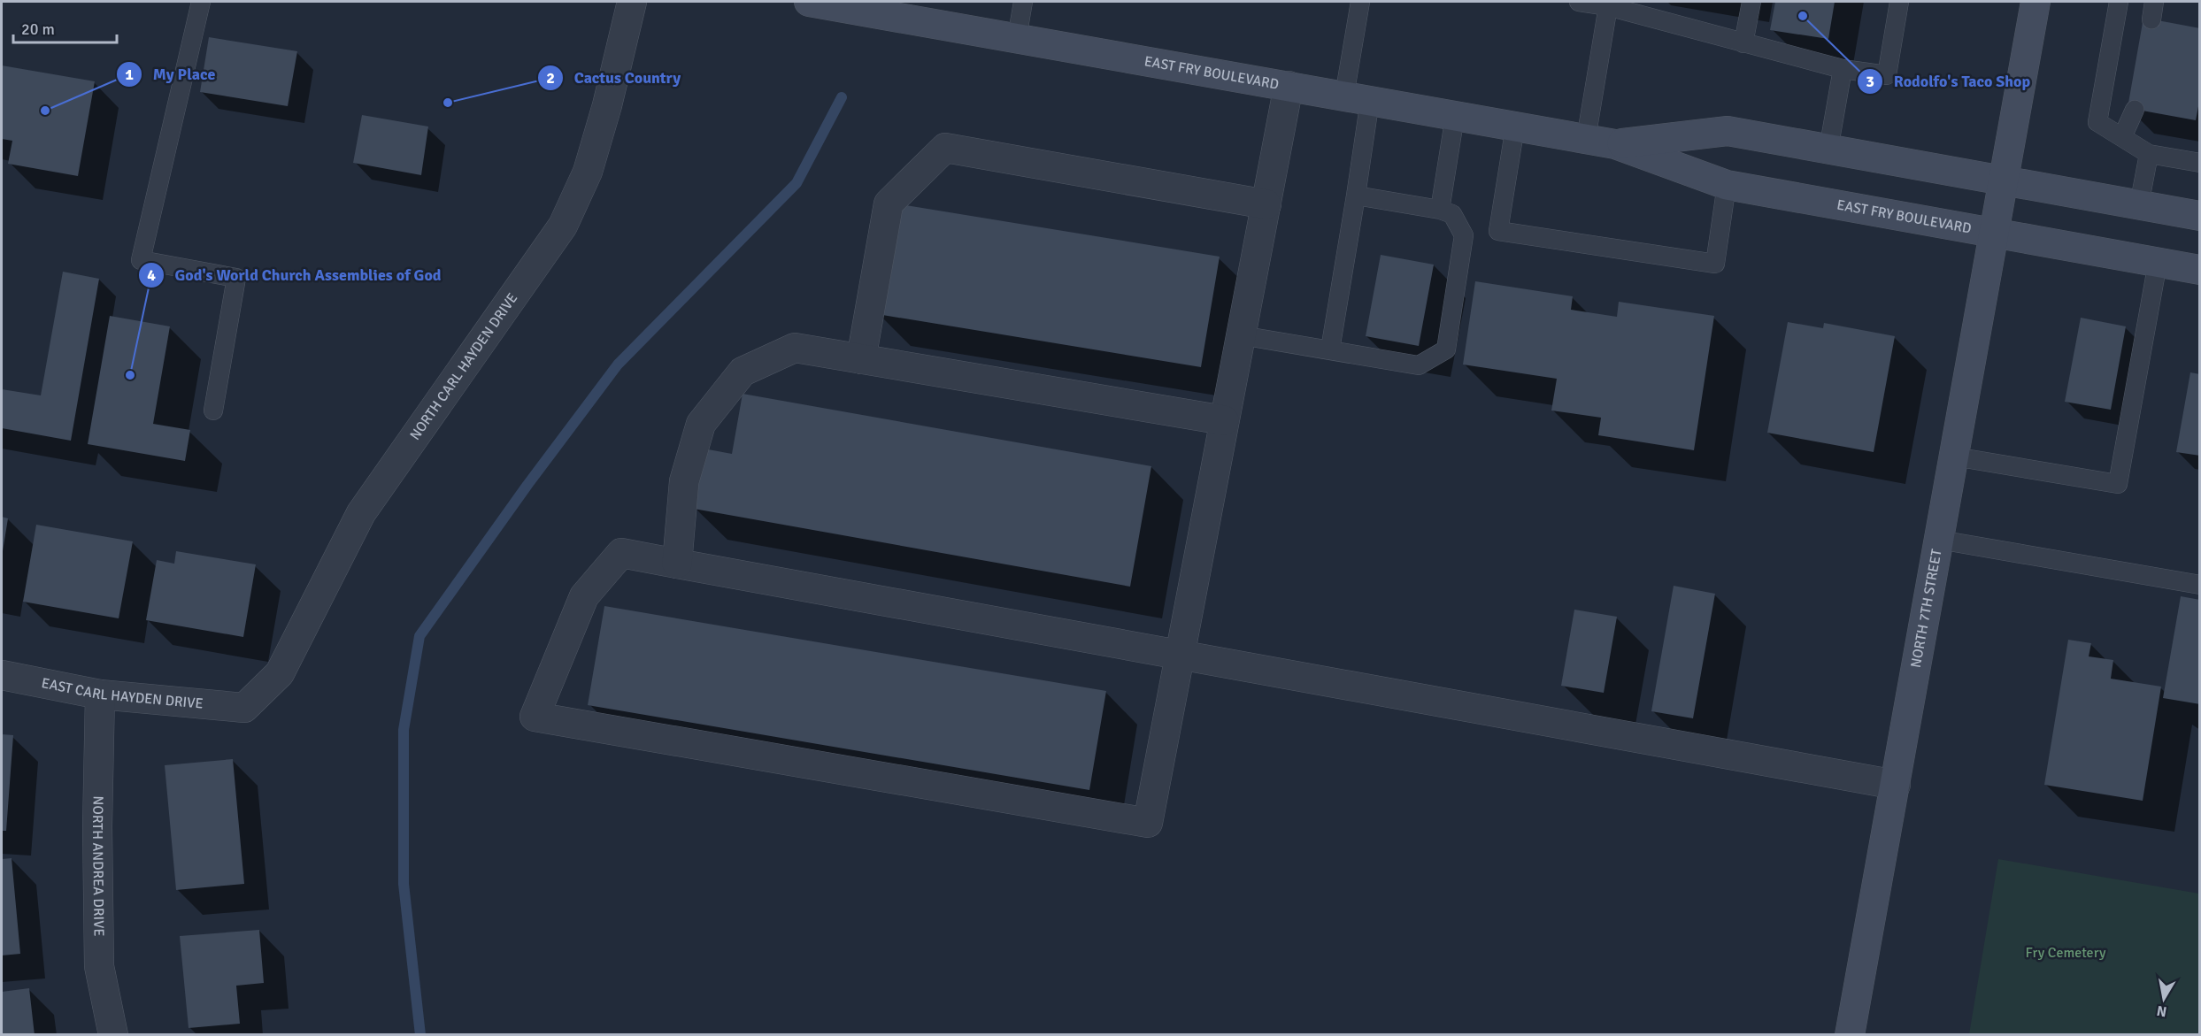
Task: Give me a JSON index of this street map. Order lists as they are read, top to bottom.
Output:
{
  "streets": {
    "main road": ["EAST FRY BOULEVARD", "NORTH 7TH STREET"],
    "street": ["NORTH CARL HAYDEN DRIVE", "EAST CARL HAYDEN DRIVE", "NORTH ANDREA DRIVE"]
  },
  "crossings": [
    ["EAST FRY BOULEVARD", "NORTH 7TH STREET"],
    ["NORTH CARL HAYDEN DRIVE", "EAST CARL HAYDEN DRIVE"],
    ["EAST CARL HAYDEN DRIVE", "NORTH ANDREA DRIVE"]
  ],
  "parks": ["Fry Cemetery"],
  "places": [
    "Rodolfo's Taco Shop",
    "Cactus Country",
    "My Place",
    "God's World Church Assemblies of God"
  ],
  "scale_bar": "20 m",
  "north": "bottom"
}
